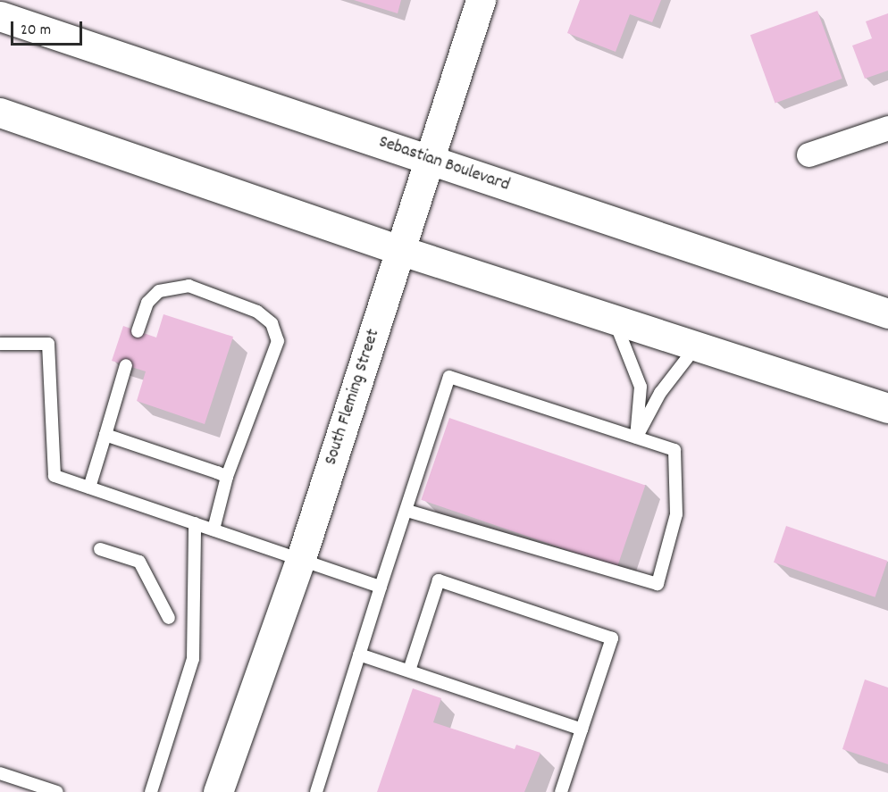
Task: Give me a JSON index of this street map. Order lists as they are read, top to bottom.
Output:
{
  "streets": {
    "main road": ["Sebastian Boulevard", "South Fleming Street"]
  },
  "crossings": [
    ["Sebastian Boulevard", "South Fleming Street"]
  ],
  "scale_bar": "20 m"
}
